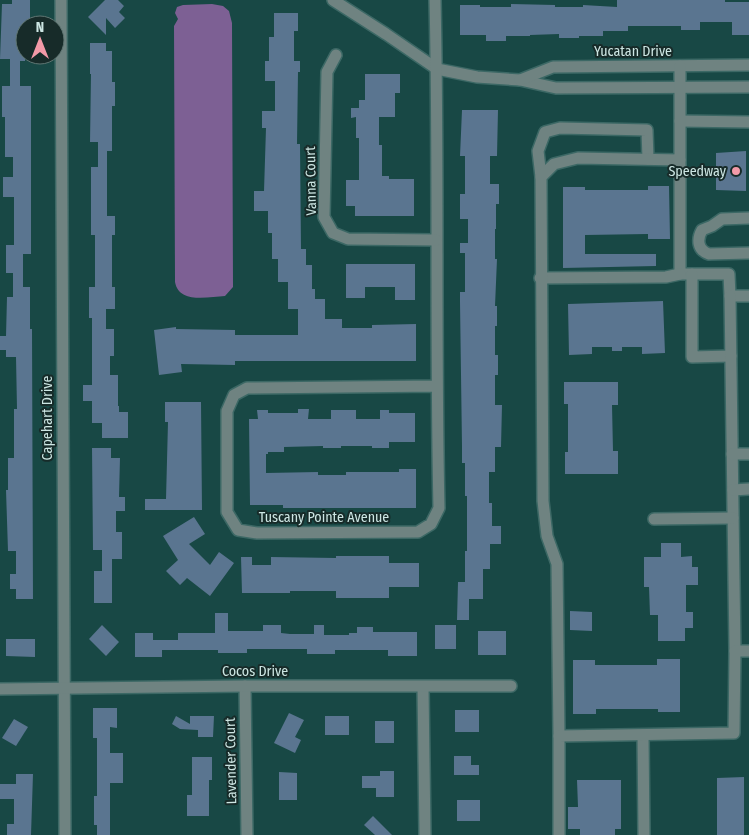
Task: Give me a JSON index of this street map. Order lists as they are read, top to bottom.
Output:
{
  "streets": {
    "street": [
      "Yucatan Drive",
      "Vanna Court",
      "Capehart Drive",
      "Tuscany Pointe Avenue",
      "Cocos Drive",
      "Lavender Court"
    ]
  },
  "crossings": [
    ["Yucatan Drive", "Tuscany Pointe Avenue"],
    ["Vanna Court", "Tuscany Pointe Avenue"],
    ["Capehart Drive", "Cocos Drive"],
    ["Cocos Drive", "Lavender Court"]
  ],
  "places": ["Speedway"],
  "north": "top"
}
